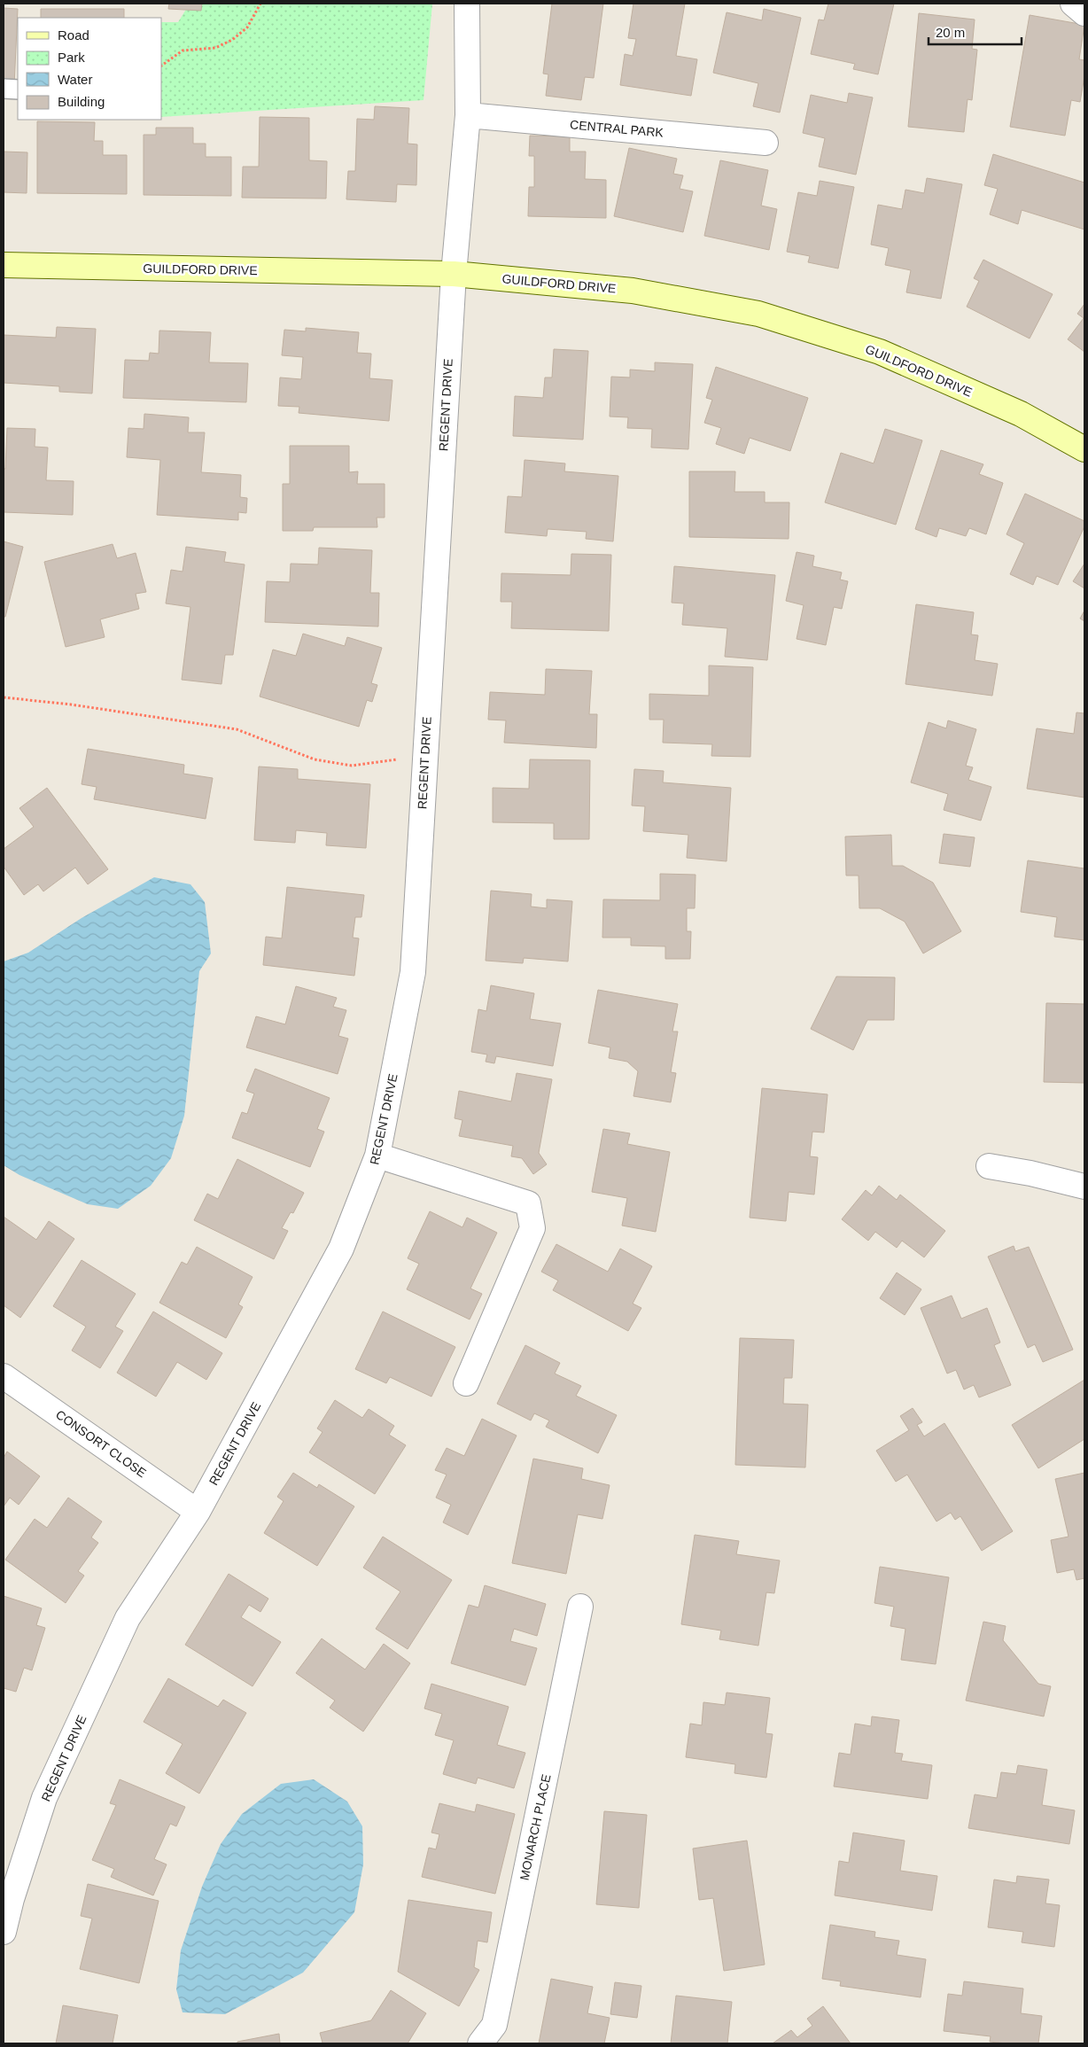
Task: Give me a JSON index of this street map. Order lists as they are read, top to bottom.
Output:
{
  "streets": {
    "street": [
      "CENTRAL PARK",
      "GUILDFORD DRIVE",
      "REGENT DRIVE",
      "CONSORT CLOSE",
      "MONARCH PLACE"
    ]
  },
  "crossings": [
    ["GUILDFORD DRIVE", "REGENT DRIVE"],
    ["REGENT DRIVE", "CONSORT CLOSE"]
  ],
  "legend": [
    "Road",
    "Park",
    "Water",
    "Building"
  ],
  "scale_bar": "20 m"
}
